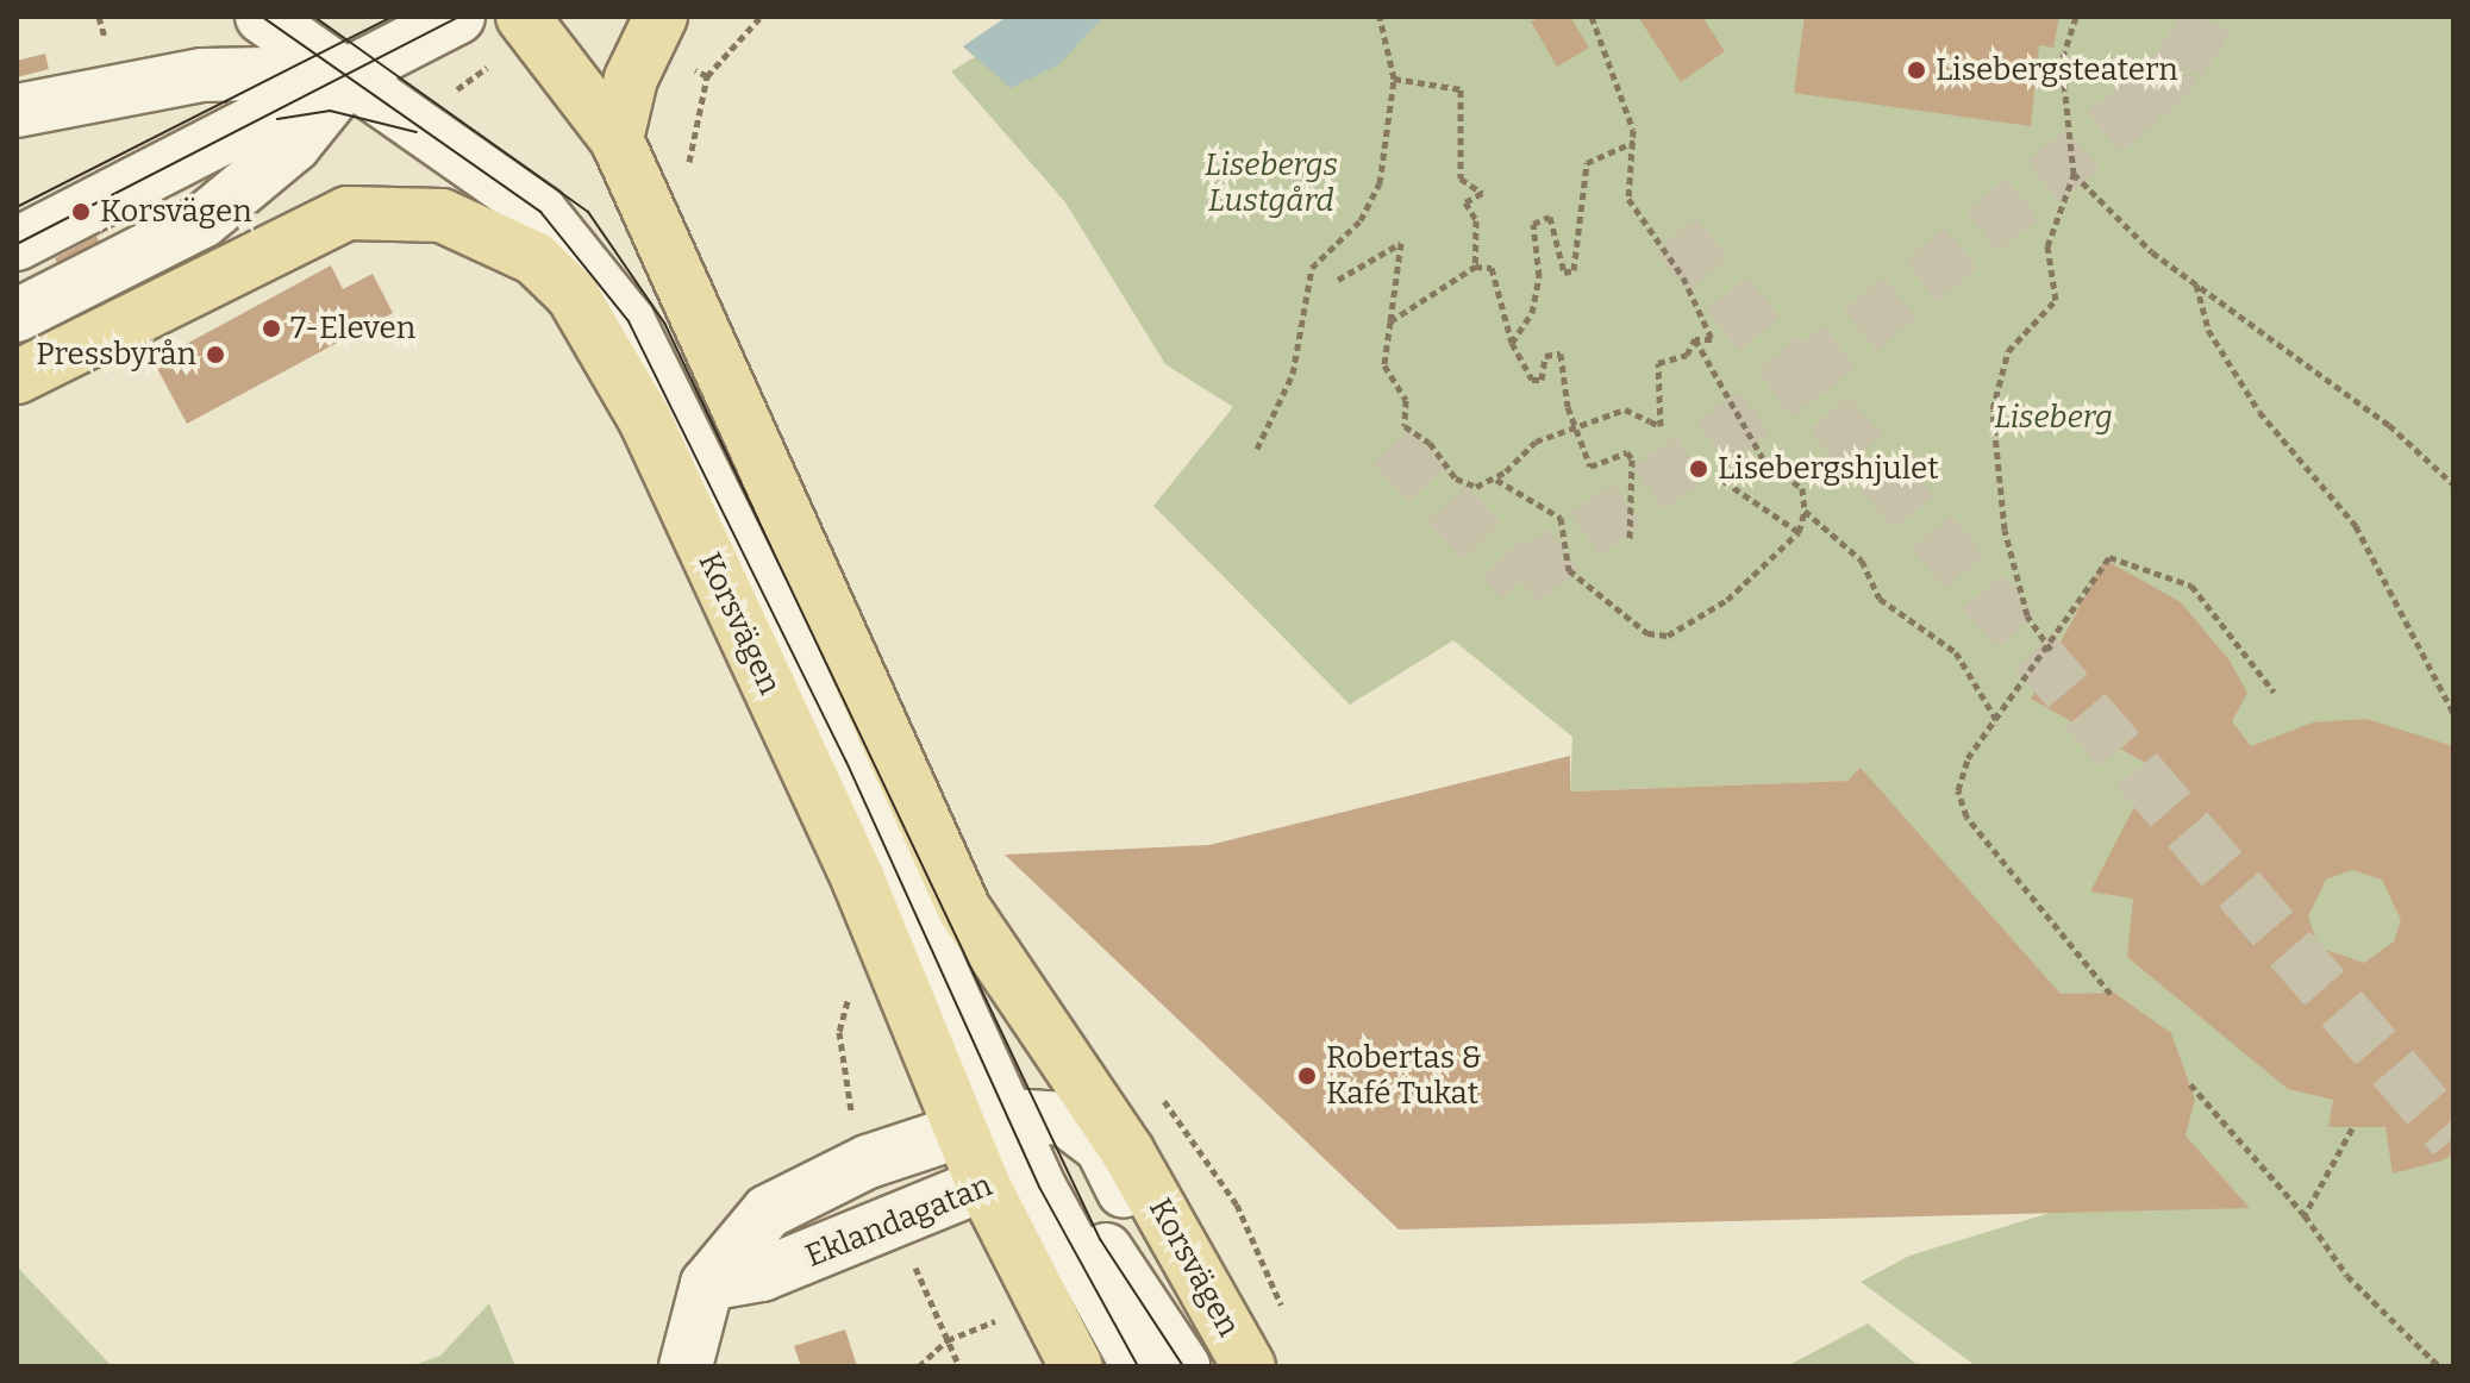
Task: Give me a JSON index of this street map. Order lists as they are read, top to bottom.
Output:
{
  "streets": {
    "main road": ["Korsvägen"],
    "street": ["Eklandagatan"]
  },
  "crossings": [
    ["Korsvägen", "Eklandagatan"]
  ],
  "parks": ["Lisebergs Lustgård", "Liseberg"],
  "places": [
    "Lisebergsteatern",
    "Korsvägen",
    "7-Eleven",
    "Pressbyrån",
    "Lisebergshjulet",
    "Robertas & Kafé Tukat"
  ]
}
